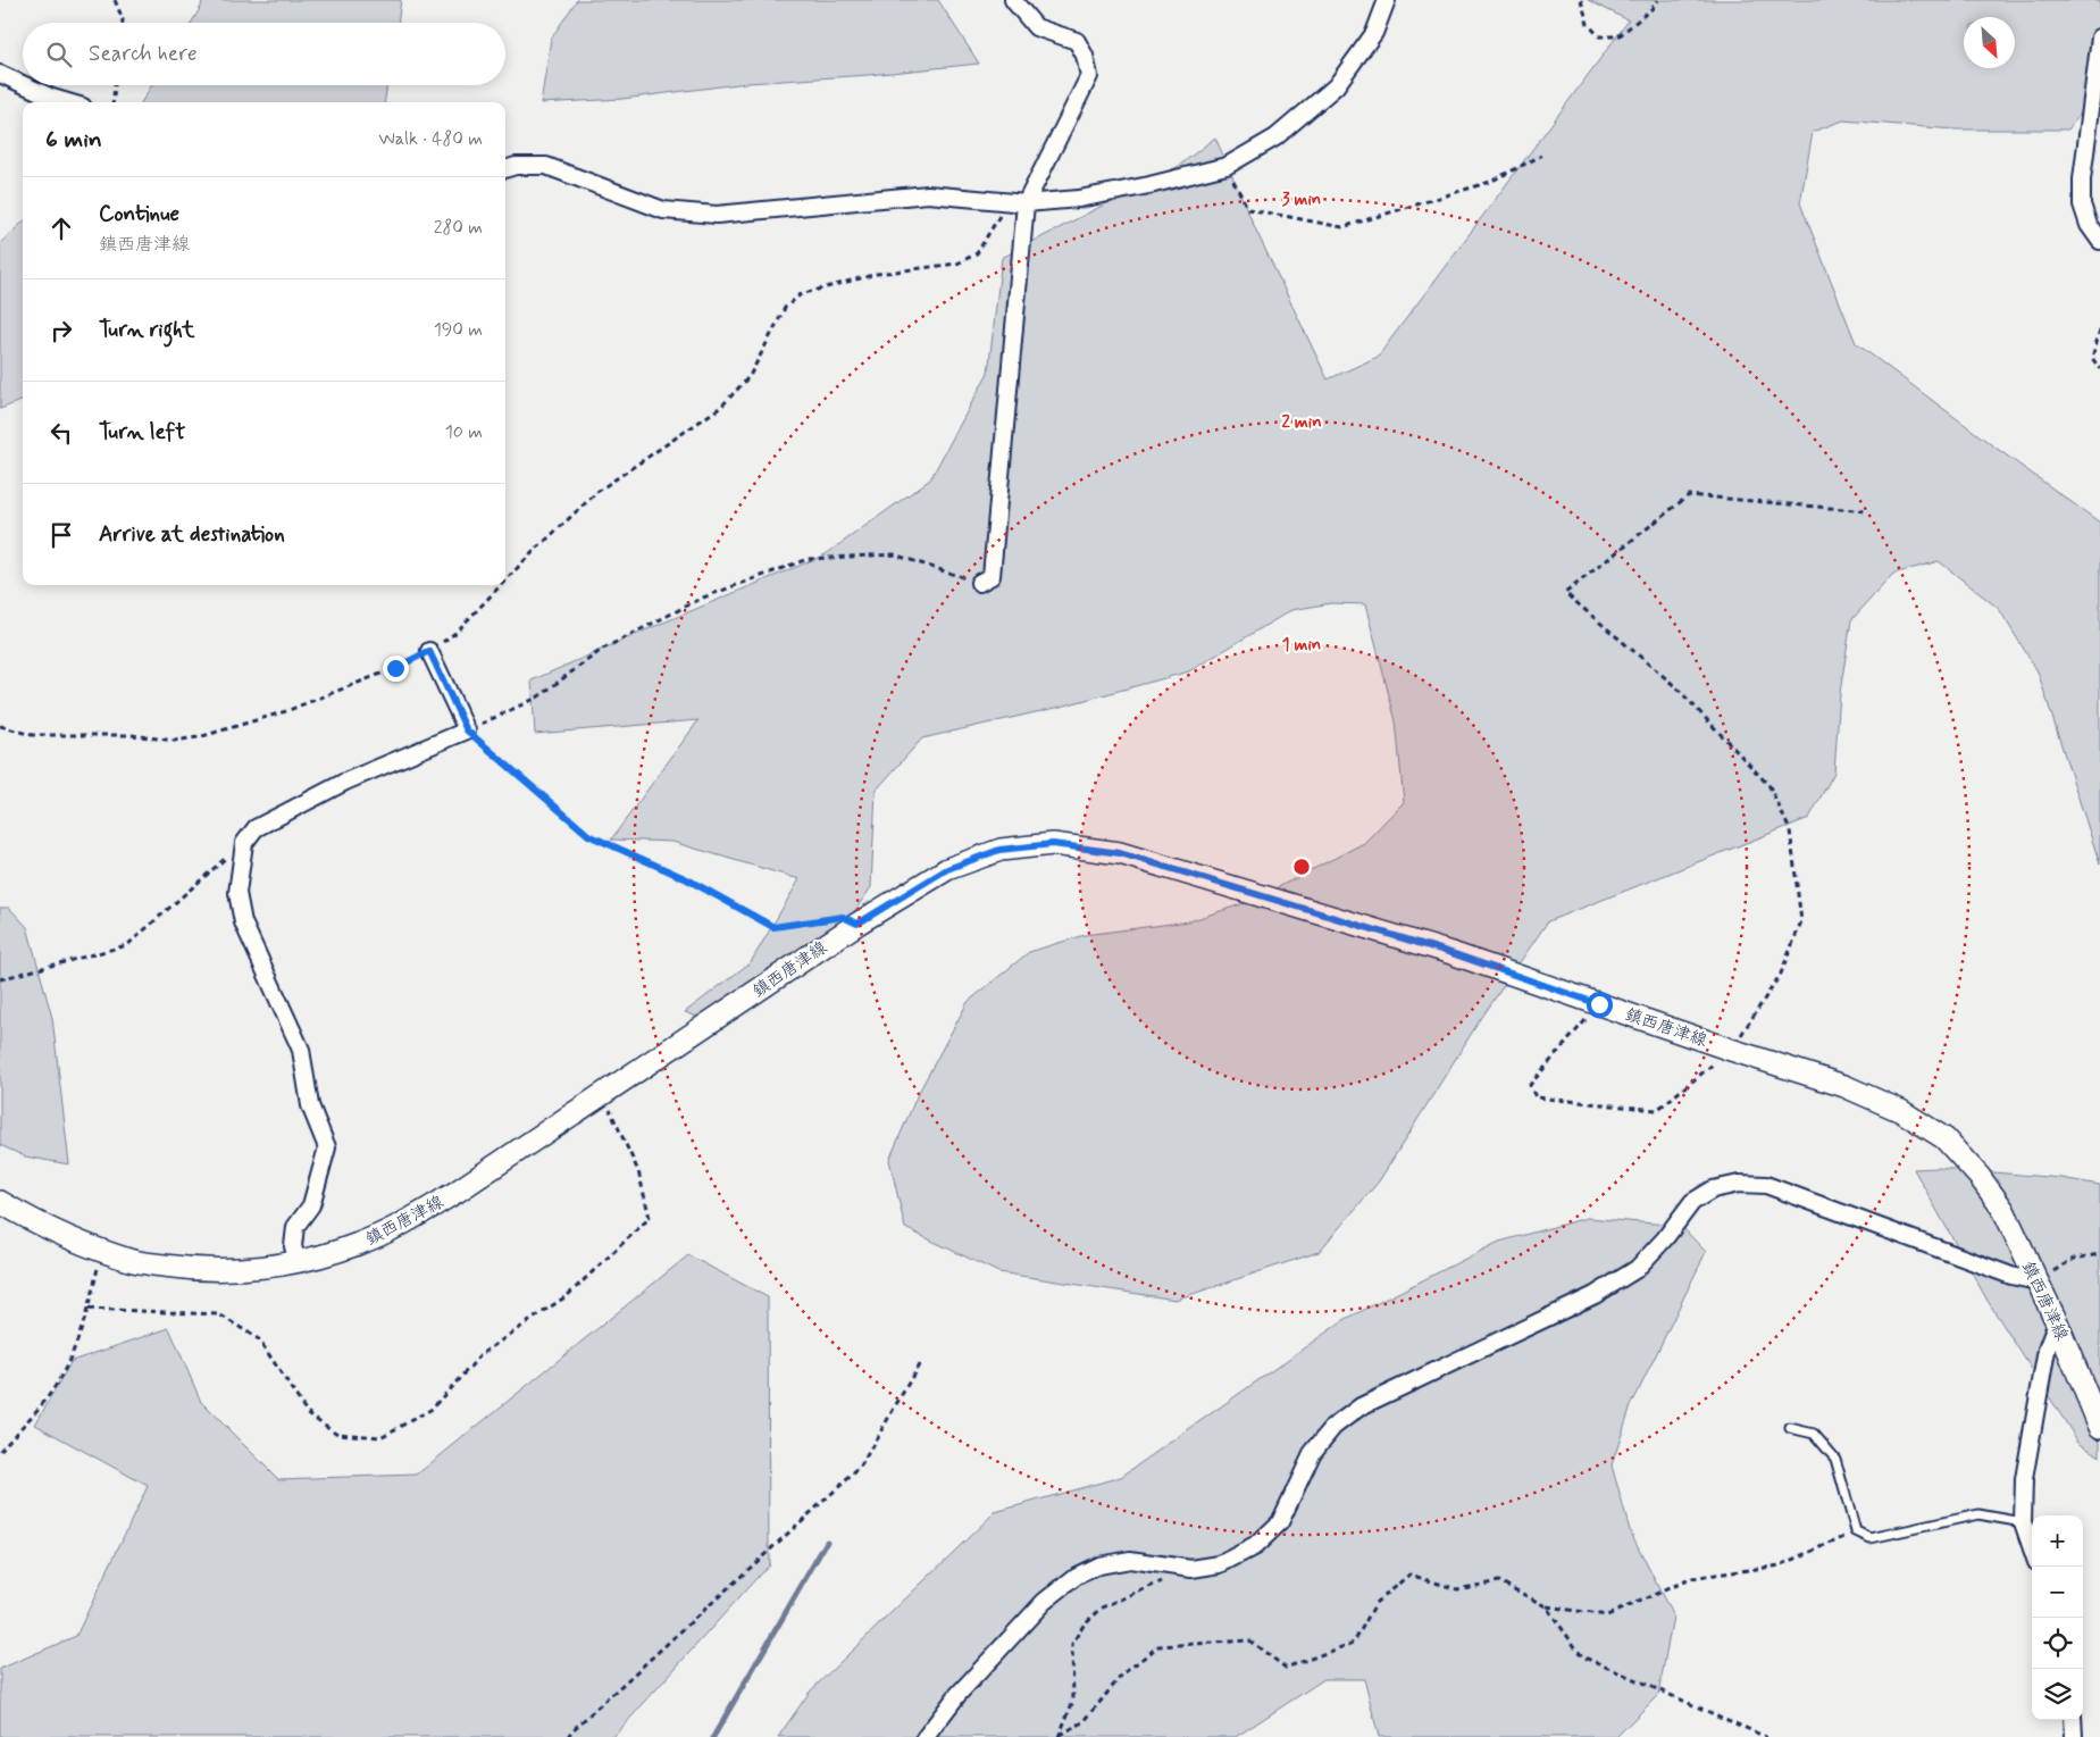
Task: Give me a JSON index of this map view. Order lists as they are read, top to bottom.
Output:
{
  "streets": {
    "main road": ["鎮西唐津線"]
  },
  "north": "bottom right",
  "page": {
    "search": "Search here",
    "heading": ["6 min", "Walk · 480 m"],
    "list": [
      ["Continue", "鎮西唐津線", "280 m"],
      ["Turn right", "190 m"],
      ["Turn left", "10 m"],
      "Arrive at destination"
    ],
    "map_buttons": ["+", "−"]
  },
  "rings": ["3 min", "2 min", "1 min"]
}
